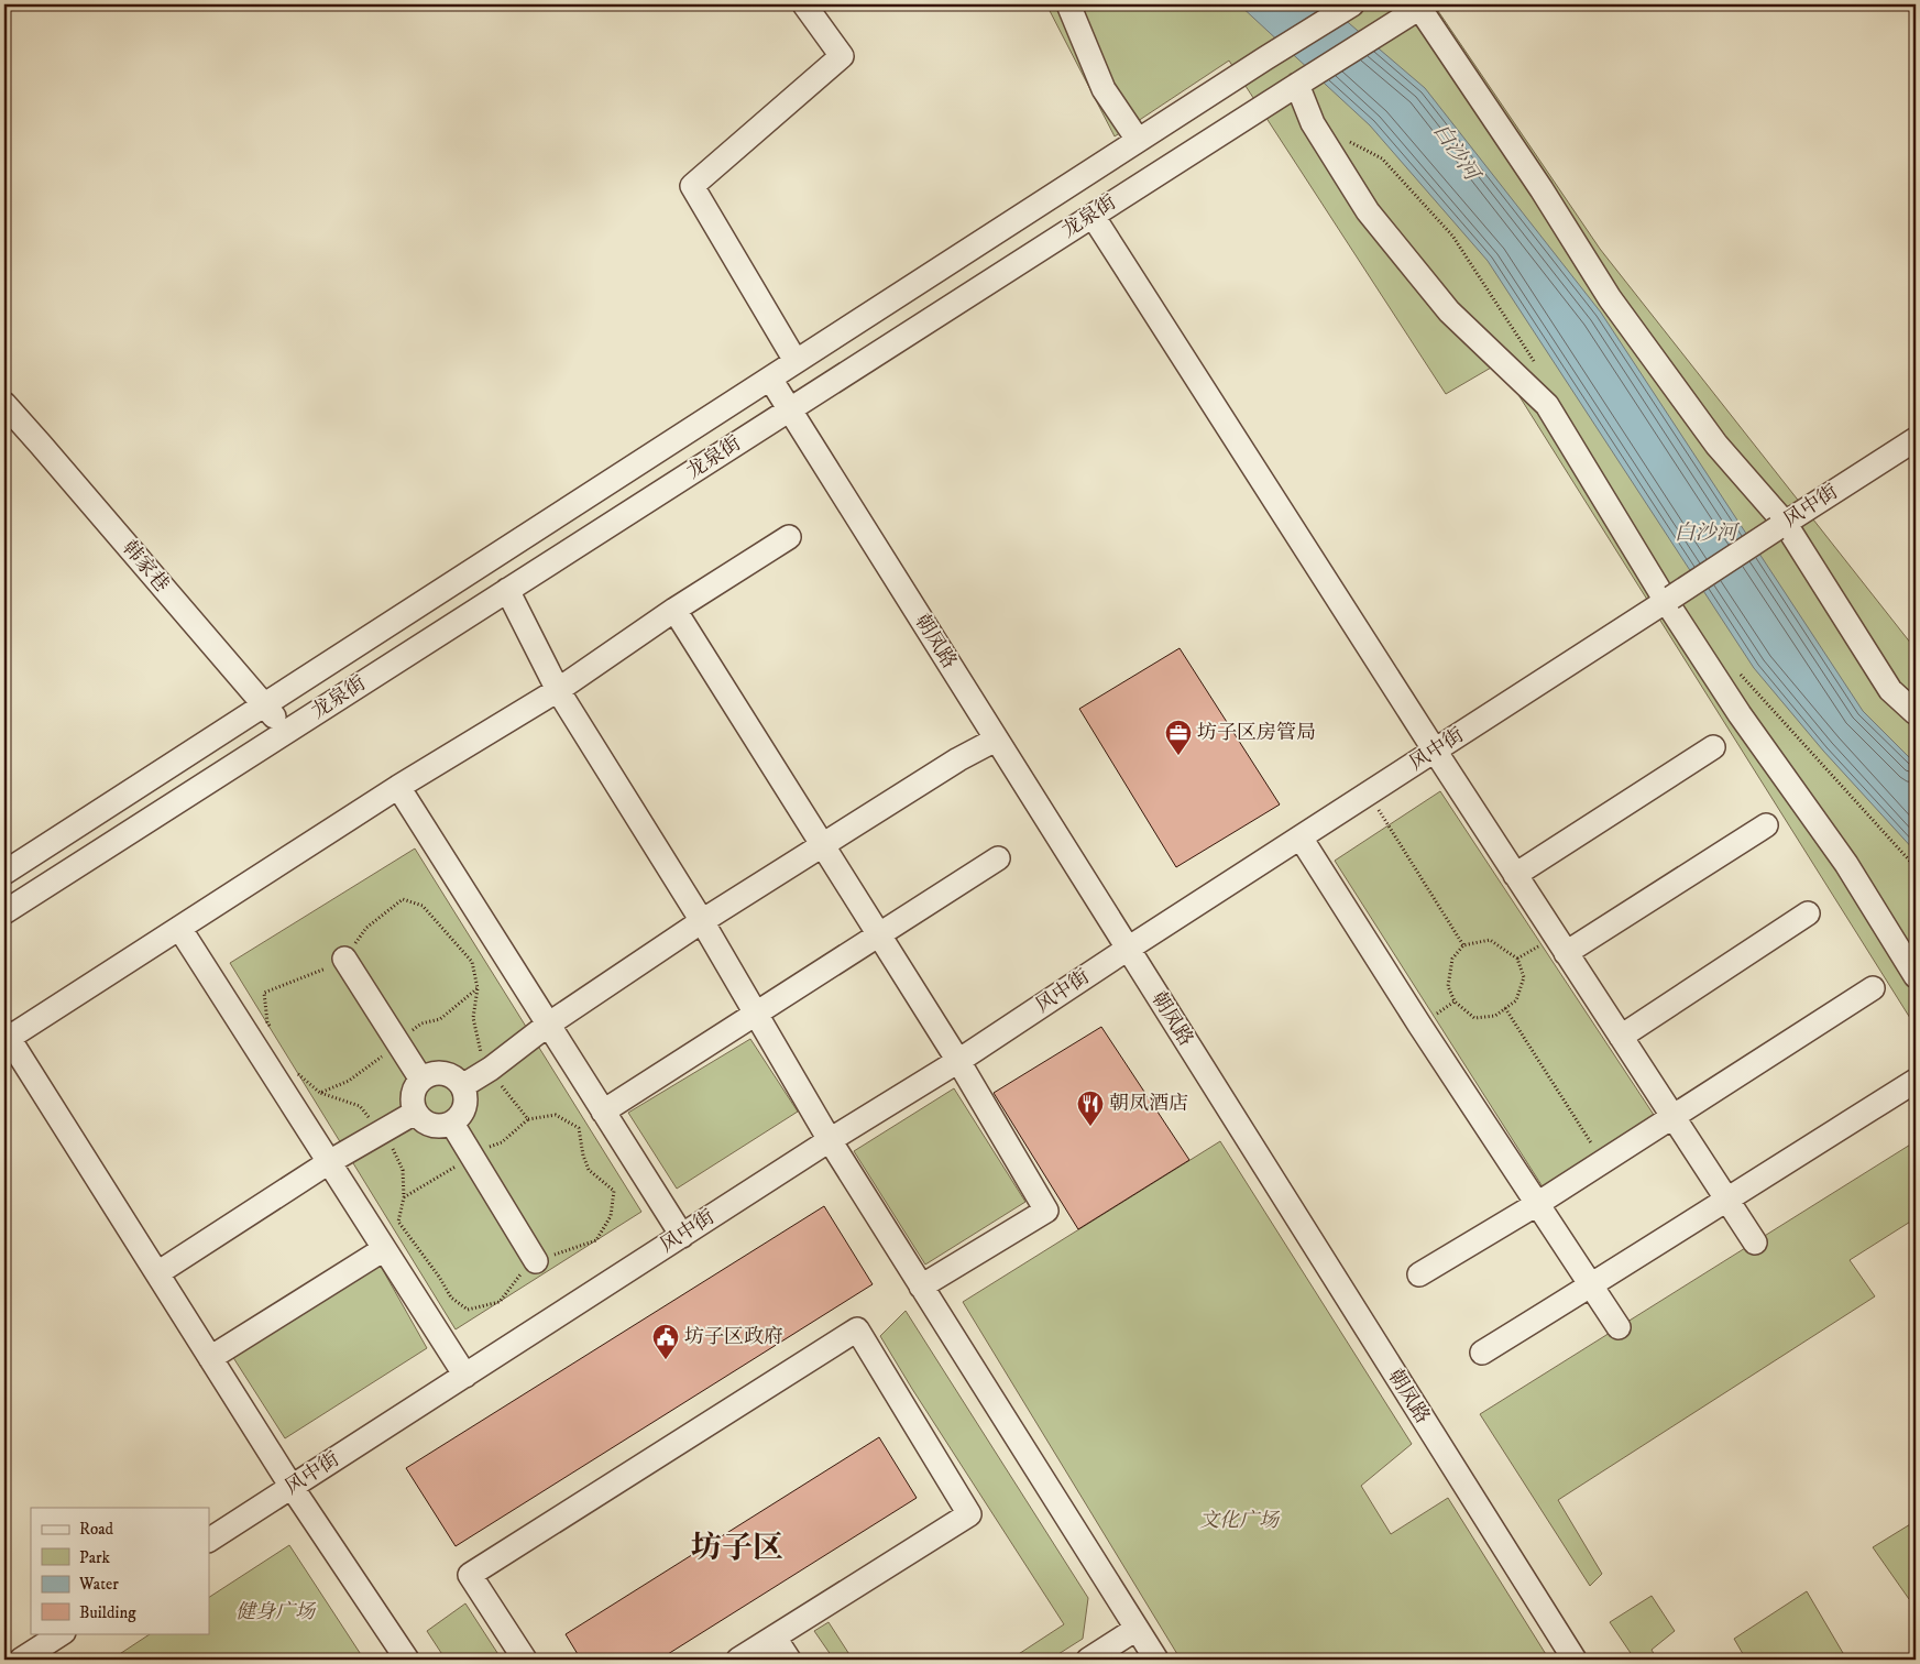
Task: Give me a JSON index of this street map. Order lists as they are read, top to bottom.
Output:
{
  "streets": {
    "street": [
      "龙泉街",
      "风中街",
      "韩家巷",
      "朝凤路"
    ]
  },
  "crossings": [
    ["龙泉街", "韩家巷"],
    ["龙泉街", "朝凤路"],
    ["风中街", "朝凤路"]
  ],
  "districts": ["坊子区"],
  "water": ["白沙河"],
  "parks": ["文化广场", "健身广场"],
  "places": {
    "office": ["坊子区房管局"],
    "restaurant": ["朝凤酒店"],
    "public building": ["坊子区政府"]
  },
  "legend": [
    "Road",
    "Park",
    "Water",
    "Building"
  ]
}
